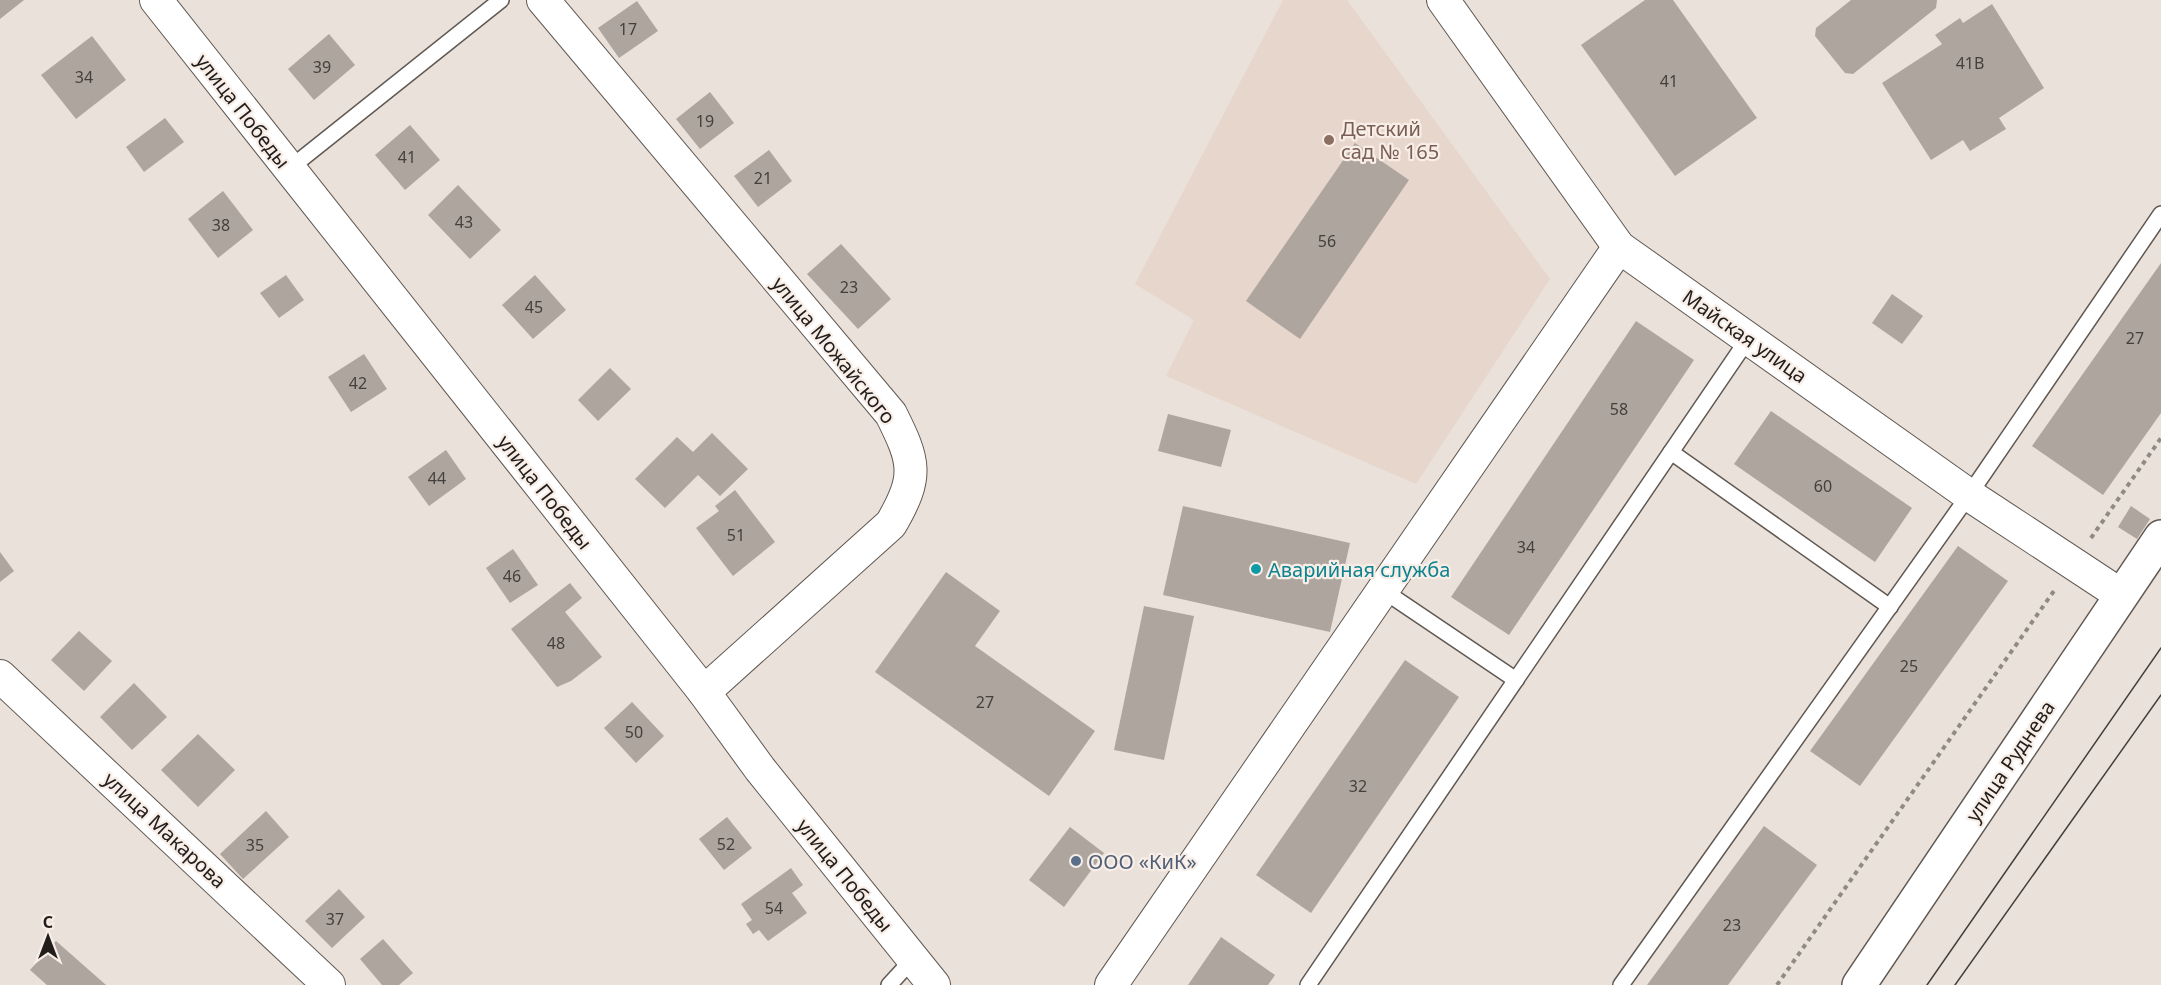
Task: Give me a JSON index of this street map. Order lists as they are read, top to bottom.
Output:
{
  "streets": {
    "main road": ["улица Руднева"],
    "street": [
      "улица Победы",
      "Майская улица",
      "улица Можайского",
      "улица Макарова"
    ]
  },
  "crossings": [
    ["улица Победы", "улица Можайского"],
    ["Майская улица", "улица Руднева"]
  ],
  "places": ["Детский сад № 165", "Аварийная служба", "ООО «КиК»"],
  "house_numbers": [
    "17",
    "41В",
    "39",
    "34",
    "41",
    "19",
    "41",
    "21",
    "43",
    "38",
    "56",
    "23",
    "45",
    "27",
    "42",
    "58",
    "44",
    "60",
    "51",
    "34",
    "46",
    "48",
    "25",
    "27",
    "50",
    "32",
    "52",
    "35",
    "54",
    "37",
    "23"
  ],
  "north": "top"
}
